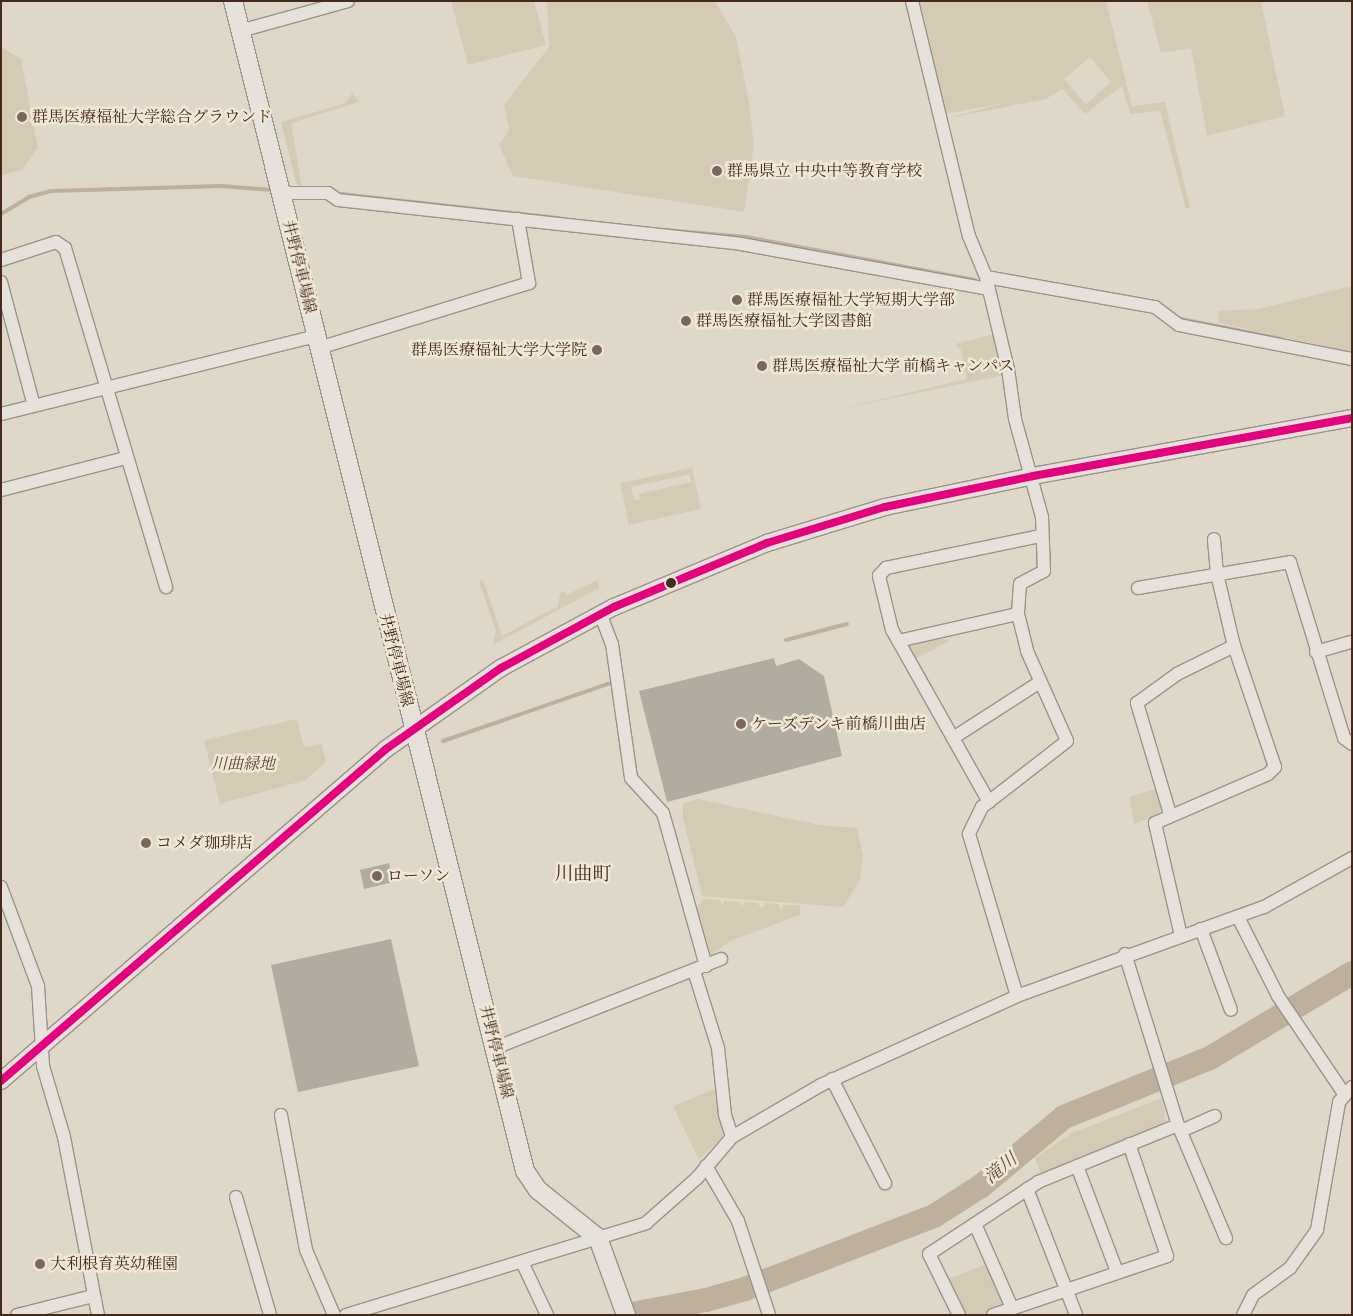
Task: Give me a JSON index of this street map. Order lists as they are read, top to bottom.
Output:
{
  "streets": {
    "main road": ["井野停車場線"]
  },
  "districts": ["川曲町"],
  "water": ["滝川"],
  "parks": ["川曲緑地"],
  "places": [
    "群馬医療福祉大学総合グラウンド",
    "群馬県立 中央中等教育学校",
    "群馬医療福祉大学短期大学部",
    "群馬医療福祉大学図書館",
    "群馬医療福祉大学大学院",
    "群馬医療福祉大学 前橋キャンパス",
    "ケーズデンキ前橋川曲店",
    "コメダ珈琲店",
    "ローソン",
    "大利根育英幼稚園"
  ]
}
